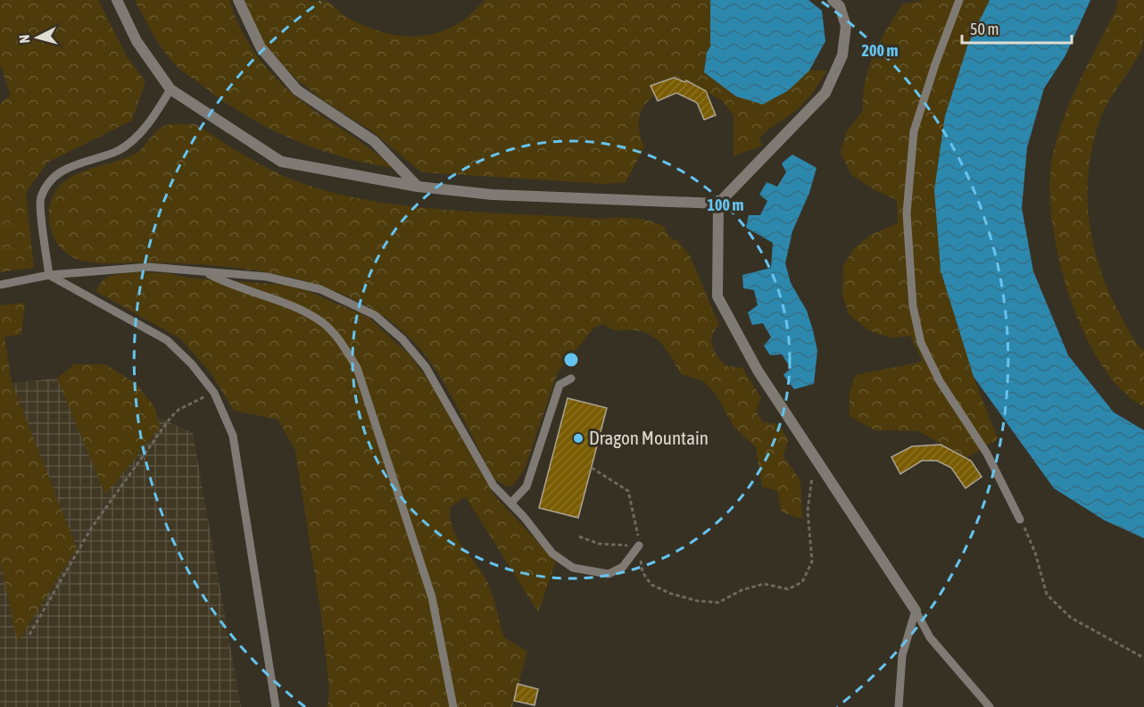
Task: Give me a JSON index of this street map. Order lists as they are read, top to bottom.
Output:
{
  "places": ["Dragon Mountain"],
  "scale_bar": "50 m",
  "north": "left",
  "rings": ["200 m", "100 m"]
}
